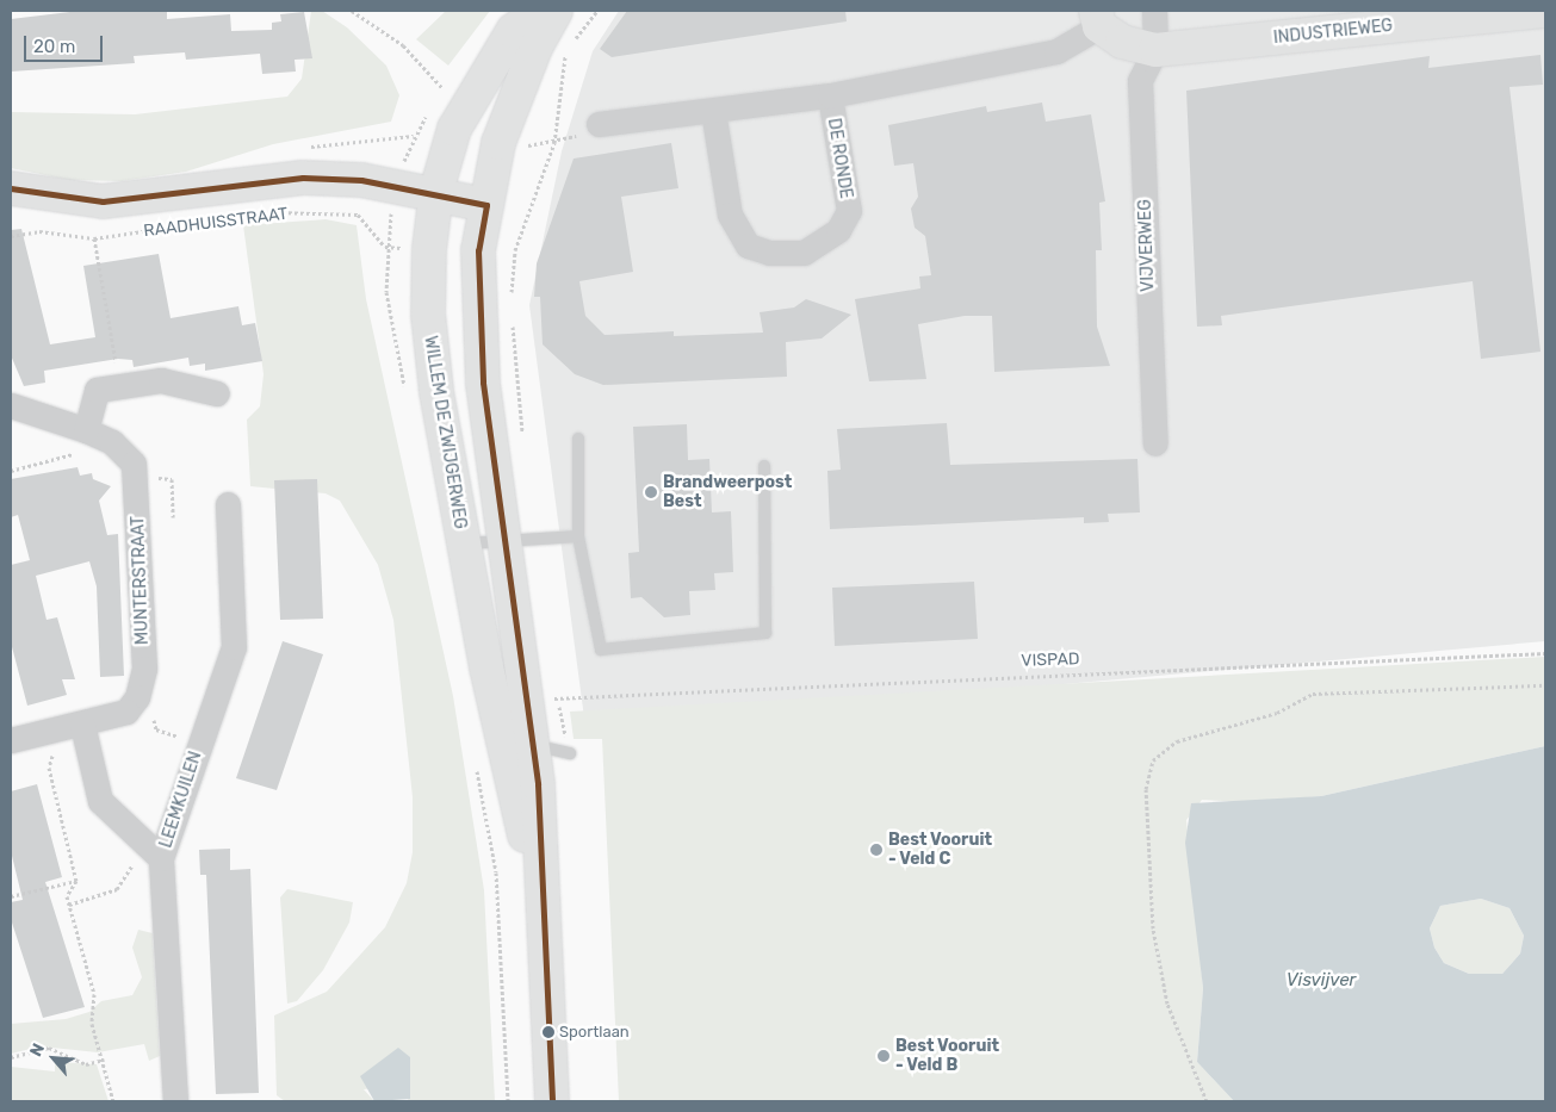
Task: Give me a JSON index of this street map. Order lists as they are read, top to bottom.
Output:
{
  "streets": {
    "main road": [
      "INDUSTRIEWEG",
      "DE RONDE",
      "RAADHUISSTRAAT",
      "WILLEM DE ZWIJGERWEG"
    ],
    "street": ["VIJVERWEG", "MUNTERSTRAAT", "LEEMKUILEN"],
    "path": ["VISPAD"]
  },
  "crossings": [
    ["INDUSTRIEWEG", "DE RONDE"],
    ["INDUSTRIEWEG", "VIJVERWEG"],
    ["DE RONDE", "VIJVERWEG"],
    ["RAADHUISSTRAAT", "WILLEM DE ZWIJGERWEG"]
  ],
  "water": ["Visvijver"],
  "places": [
    "Brandweerpost Best",
    "Best Vooruit - Veld C",
    "Sportlaan",
    "Best Vooruit - Veld B"
  ],
  "scale_bar": "20 m",
  "north": "top left"
}
